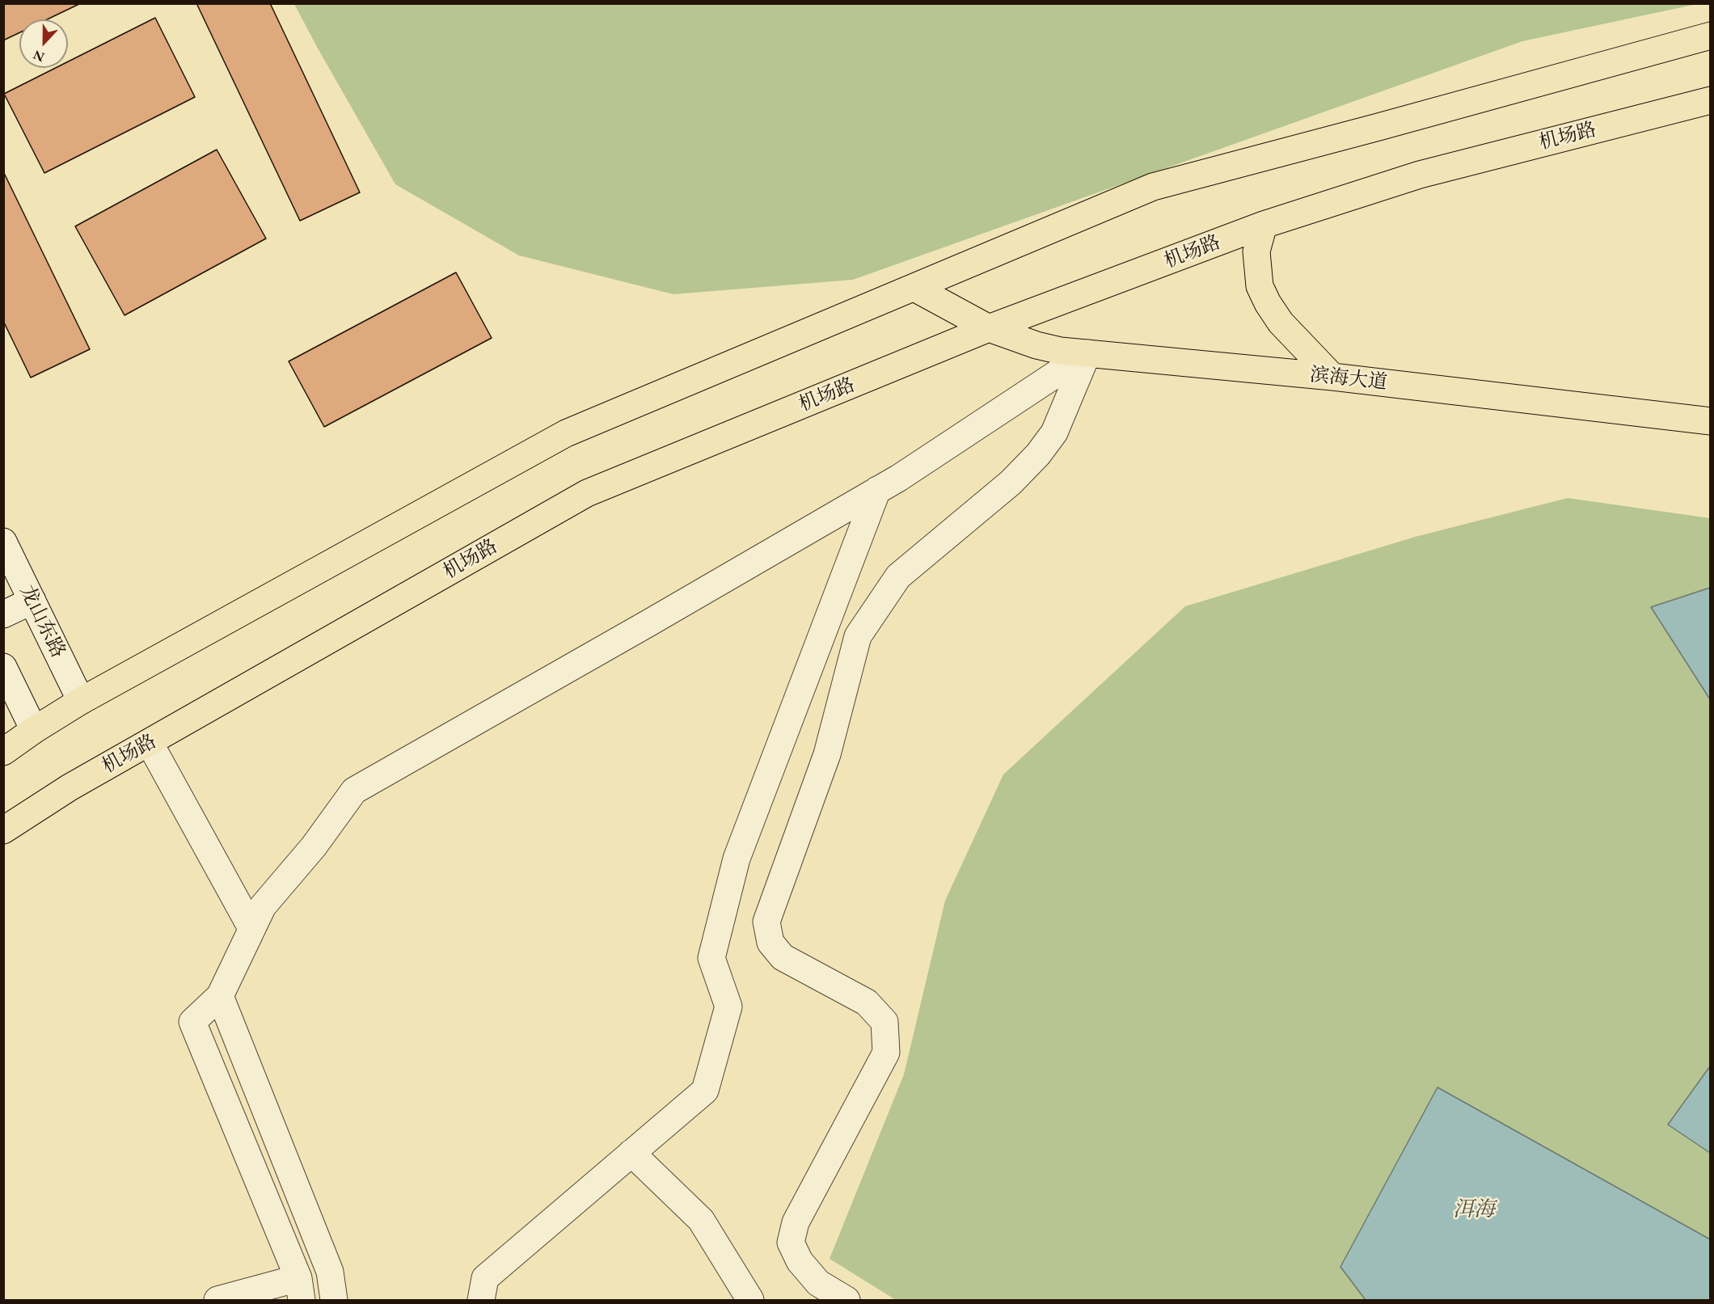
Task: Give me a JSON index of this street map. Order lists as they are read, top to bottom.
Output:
{
  "streets": {
    "main road": ["机场路", "滨海大道"],
    "street": ["龙山东路"]
  },
  "crossings": [
    ["机场路", "滨海大道"]
  ],
  "water": ["洱海"],
  "north": "bottom"
}
